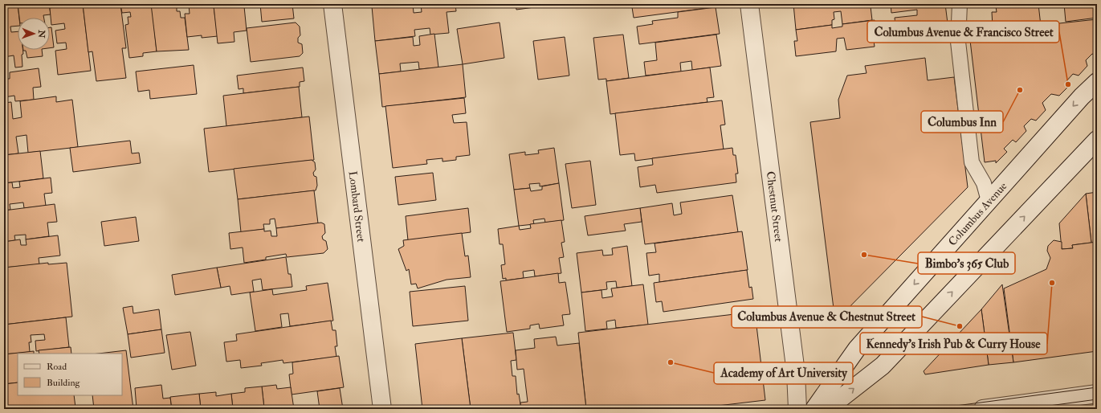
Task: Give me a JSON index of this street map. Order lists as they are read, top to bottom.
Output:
{
  "streets": {
    "street": ["Lombard Street", "Chestnut Street", "Columbus Avenue"]
  },
  "places": [
    "Columbus Avenue & Francisco Street",
    "Columbus Inn",
    "Bimbo's 365 Club",
    "Kennedy's Irish Pub & Curry House",
    "Columbus Avenue & Chestnut Street",
    "Academy of Art University"
  ],
  "legend": ["Road", "Building"],
  "north": "right"
}
